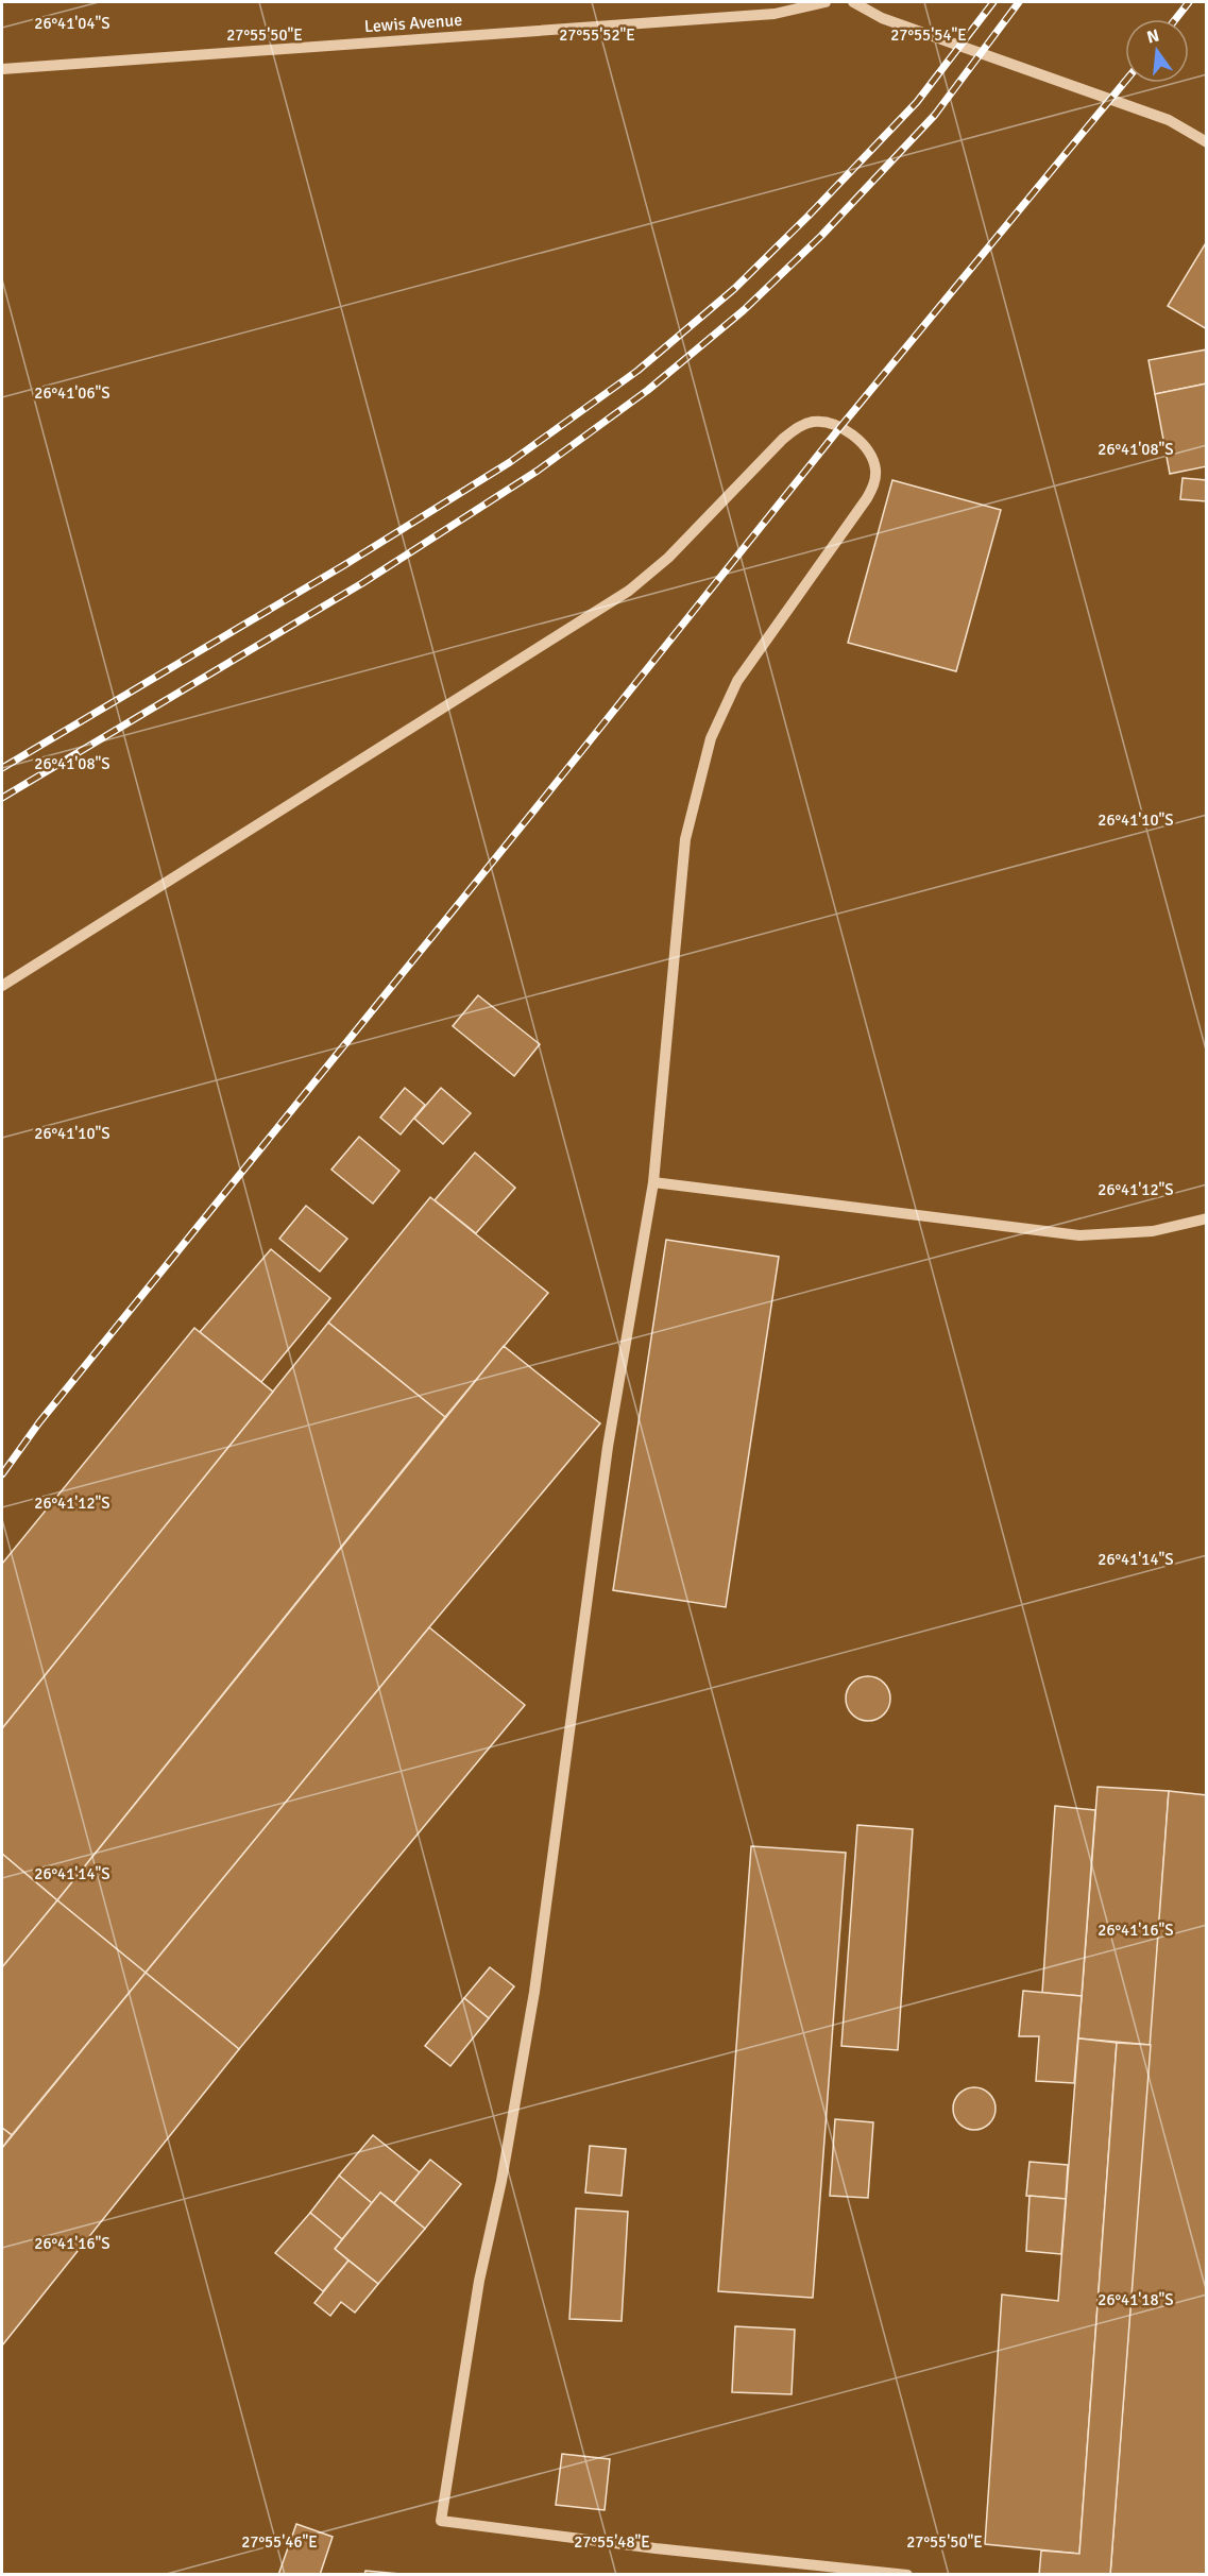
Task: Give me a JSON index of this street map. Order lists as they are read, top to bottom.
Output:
{
  "streets": {
    "street": ["Lewis Avenue"]
  },
  "north": "top",
  "coordinates": [
    "26°41'04\"S",
    "27°55'50\"E",
    "27°55'52\"E",
    "27°55'54\"E",
    "26°41'06\"S",
    "26°41'08\"S",
    "26°41'10\"S",
    "26°41'12\"S",
    "26°41'14\"S",
    "26°41'16\"S",
    "26°41'18\"S",
    "27°55'46\"E",
    "27°55'48\"E"
  ]
}
